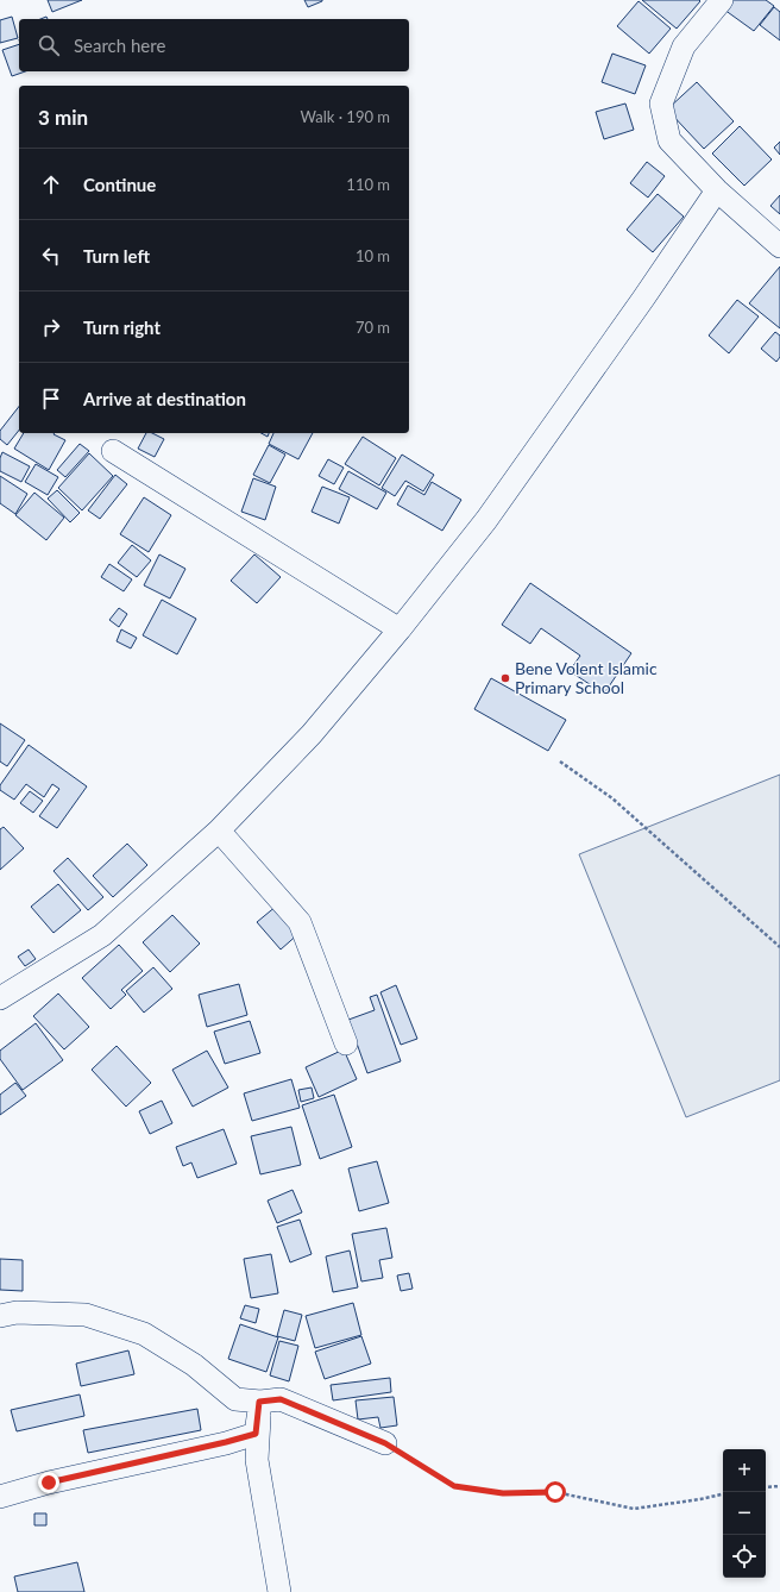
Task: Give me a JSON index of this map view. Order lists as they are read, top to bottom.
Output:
{
  "places": ["Bene Volent Islamic Primary School"],
  "page": {
    "search": "Search here",
    "heading": ["3 min", "Walk · 190 m"],
    "list": [
      ["Continue", "110 m"],
      ["Turn left", "10 m"],
      ["Turn right", "70 m"],
      "Arrive at destination"
    ],
    "map_buttons": ["+", "−"]
  }
}
